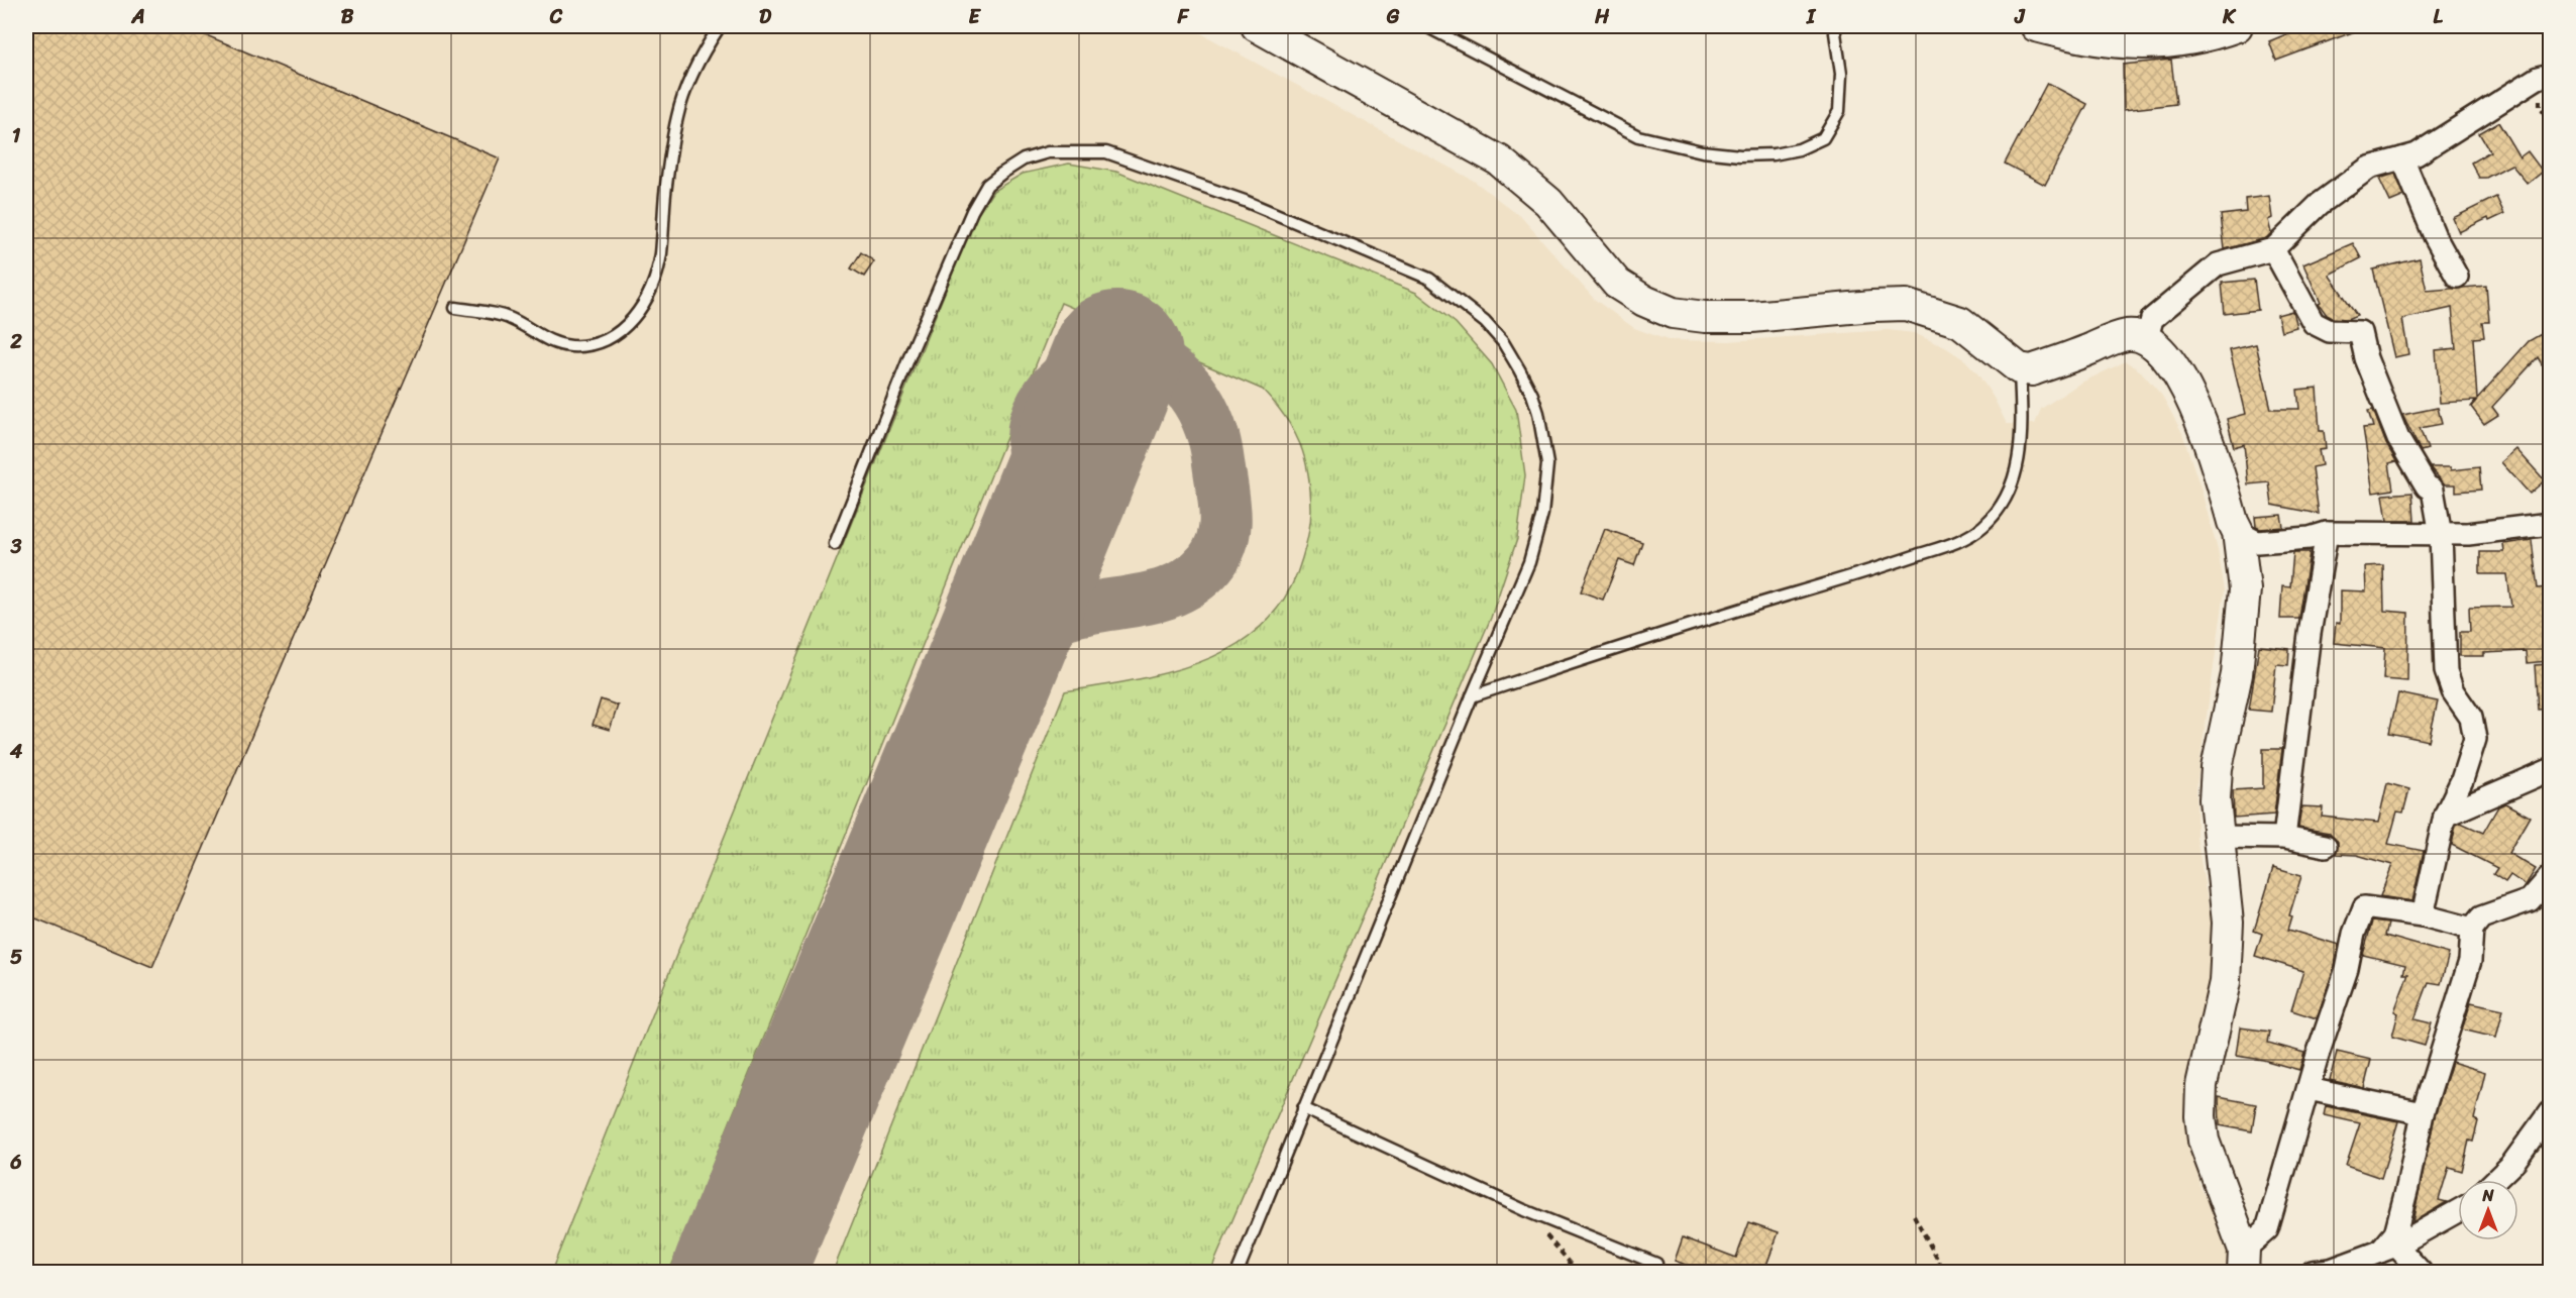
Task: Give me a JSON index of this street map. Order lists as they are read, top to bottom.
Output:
{
  "north": "top",
  "grid": {
    "columns": [
      "A",
      "B",
      "C",
      "D",
      "E",
      "F",
      "G",
      "H",
      "I",
      "J",
      "K",
      "L"
    ],
    "rows": [
      "1",
      "2",
      "3",
      "4",
      "5",
      "6"
    ]
  }
}
